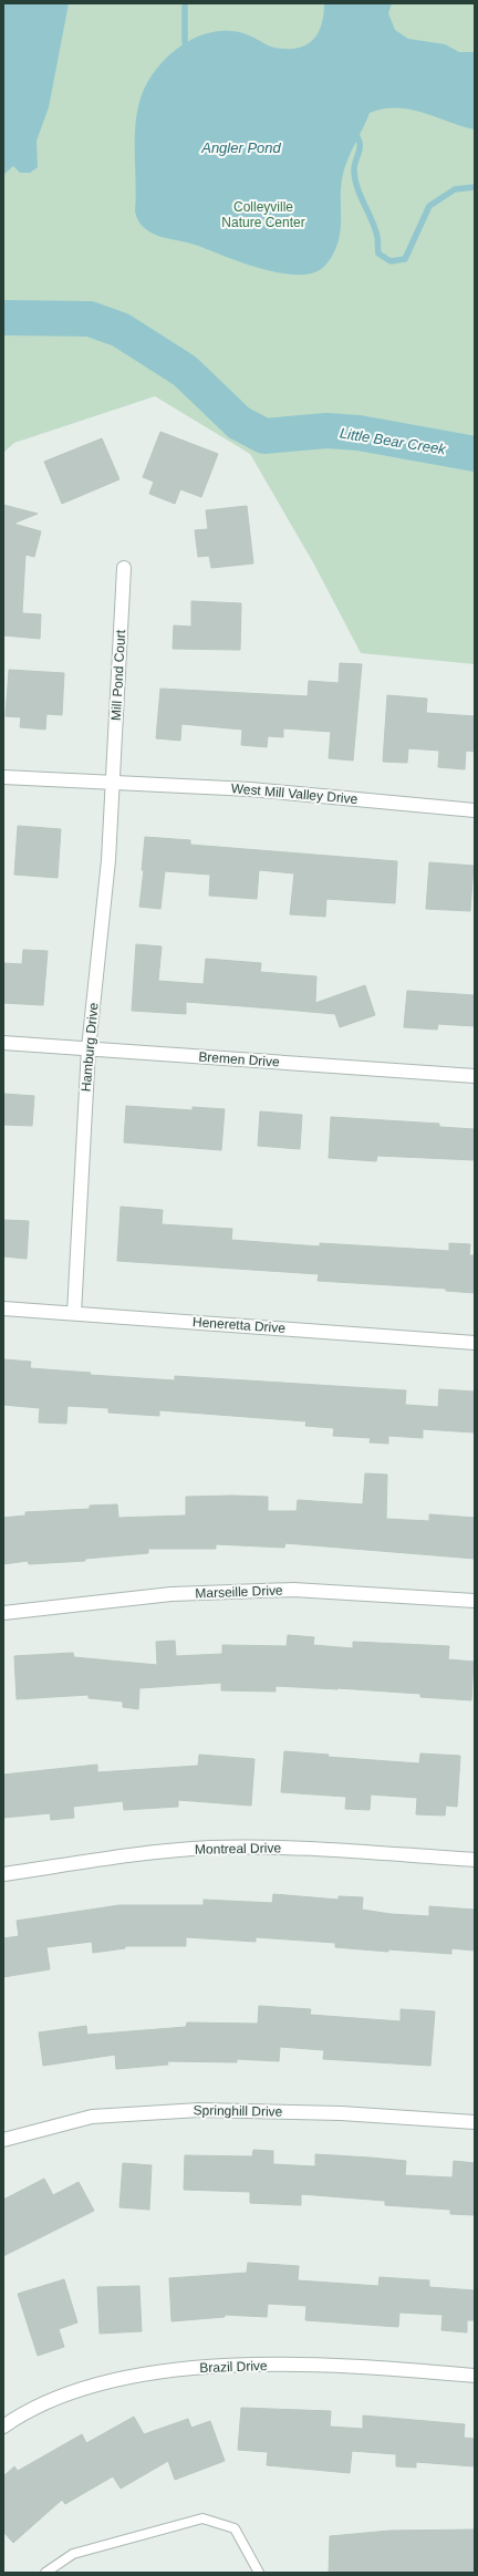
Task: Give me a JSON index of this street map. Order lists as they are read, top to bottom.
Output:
{
  "streets": {
    "street": [
      "Mill Pond Court",
      "West Mill Valley Drive",
      "Hamburg Drive",
      "Bremen Drive",
      "Heneretta Drive",
      "Marseille Drive",
      "Montreal Drive",
      "Springhill Drive",
      "Brazil Drive"
    ]
  },
  "crossings": [
    ["Mill Pond Court", "West Mill Valley Drive"],
    ["Mill Pond Court", "Hamburg Drive"],
    ["West Mill Valley Drive", "Hamburg Drive"],
    ["Hamburg Drive", "Bremen Drive"],
    ["Hamburg Drive", "Heneretta Drive"]
  ],
  "water": ["Angler Pond", "Little Bear Creek"],
  "parks": ["Colleyville Nature Center"]
}
